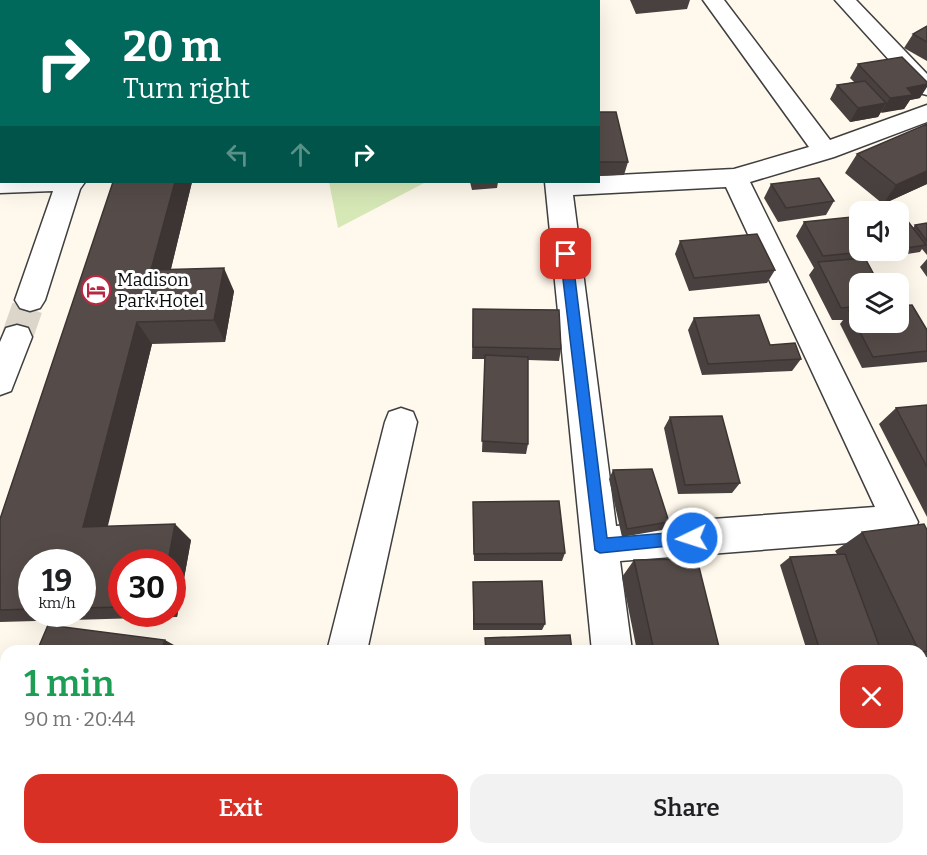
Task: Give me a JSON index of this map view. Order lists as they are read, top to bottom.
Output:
{
  "places": {
    "hotel": ["Madison Park Hotel"]
  },
  "page": {
    "turn": ["20 m", "Turn right"],
    "speed": "19 km/h",
    "limit": "30",
    "heading": ["1 min", "90 m · 20:44"],
    "buttons": ["Exit", "Share"]
  }
}
